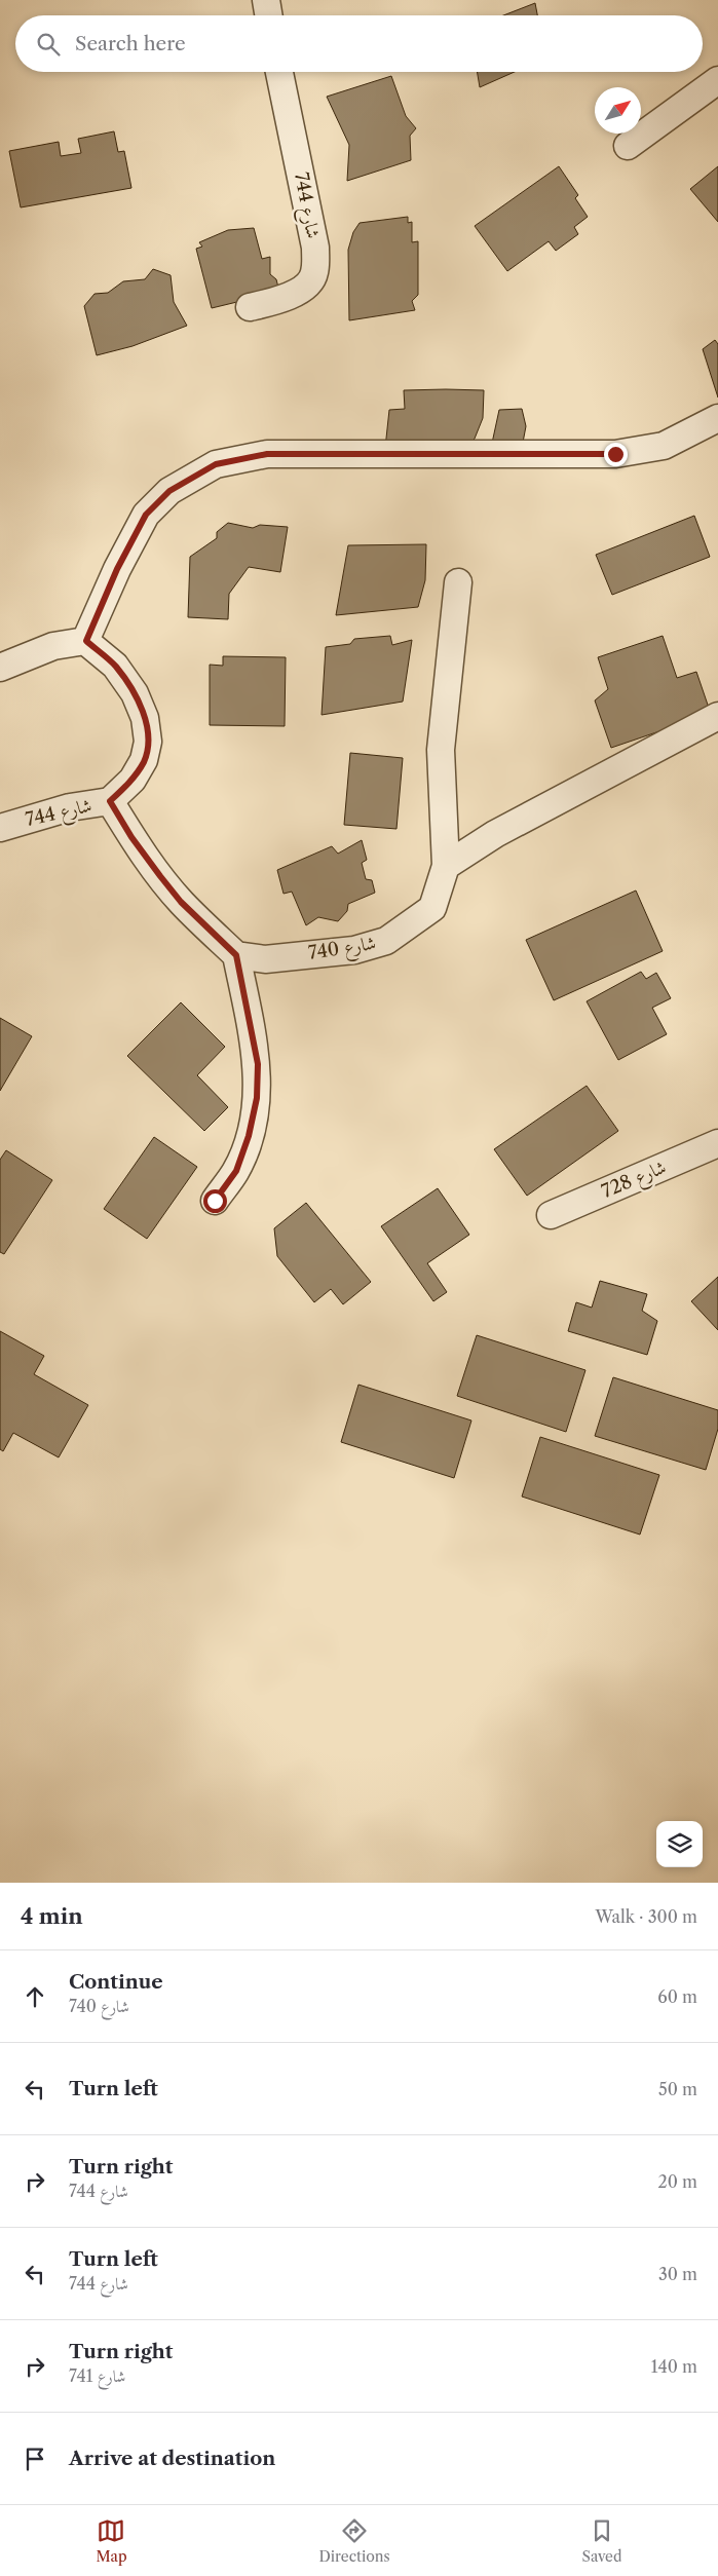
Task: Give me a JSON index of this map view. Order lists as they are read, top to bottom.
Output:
{
  "streets": {
    "street": ["شارع 744", "شارع 740", "شارع 728"]
  },
  "north": "top right",
  "page": {
    "search": "Search here",
    "heading": ["4 min", "Walk · 300 m"],
    "list": [
      ["Continue", "شارع 740", "60 m"],
      ["Turn left", "50 m"],
      ["Turn right", "شارع 744", "20 m"],
      ["Turn left", "شارع 744", "30 m"],
      ["Turn right", "شارع 741", "140 m"],
      "Arrive at destination"
    ],
    "nav": ["Map", "Directions", "Saved"]
  }
}
